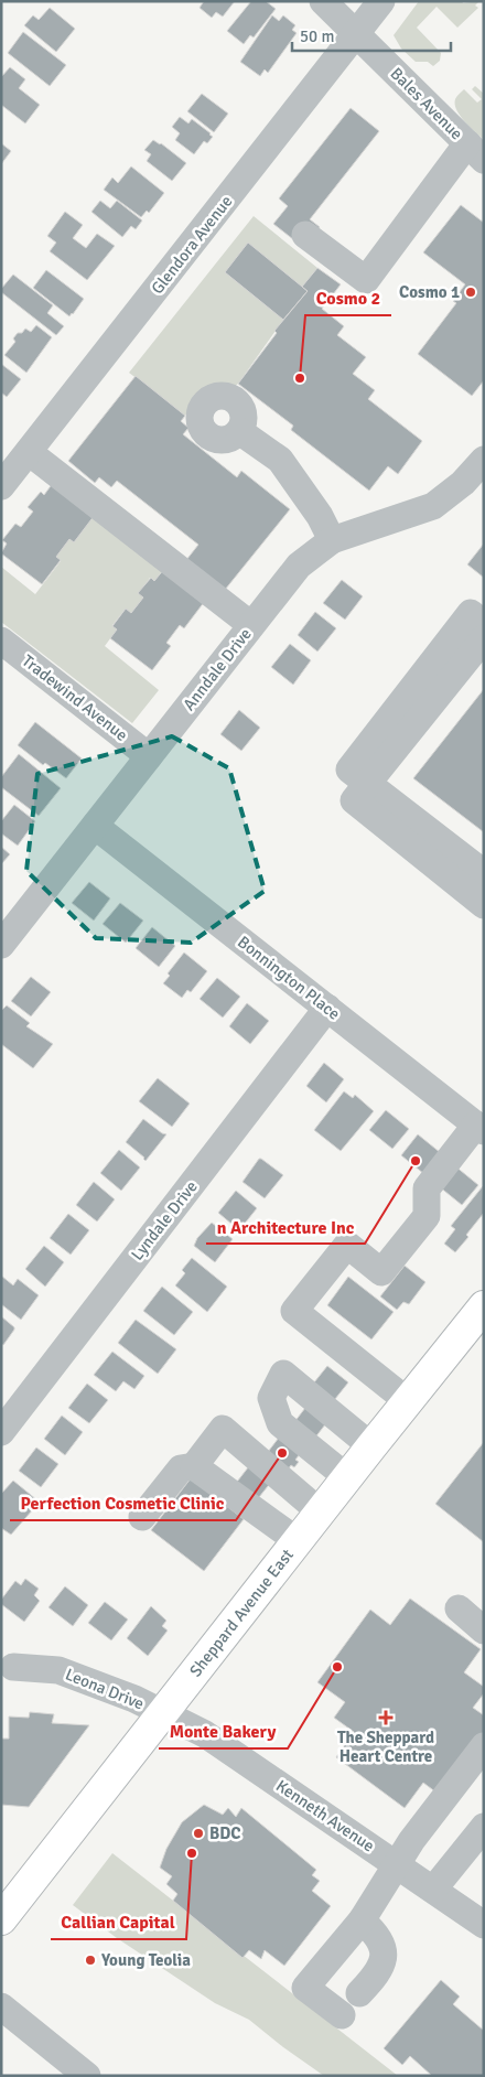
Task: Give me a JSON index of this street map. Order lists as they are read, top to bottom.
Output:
{
  "streets": {
    "main road": ["Sheppard Avenue East"],
    "street": [
      "Bales Avenue",
      "Glendora Avenue",
      "Anndale Drive",
      "Tradewind Avenue",
      "Bonnington Place",
      "Lyndale Drive",
      "Leona Drive",
      "Kenneth Avenue"
    ]
  },
  "crossings": [
    ["Bales Avenue", "Glendora Avenue"],
    ["Anndale Drive", "Tradewind Avenue"],
    ["Anndale Drive", "Bonnington Place"],
    ["Bonnington Place", "Lyndale Drive"],
    ["Sheppard Avenue East", "Leona Drive"],
    ["Sheppard Avenue East", "Kenneth Avenue"],
    ["Leona Drive", "Kenneth Avenue"]
  ],
  "places": {
    "other": [
      "Cosmo 1",
      "Cosmo 2",
      "n Architecture Inc",
      "Perfection Cosmetic Clinic",
      "Monte Bakery",
      "BDC",
      "Callian Capital",
      "Young Teolia"
    ],
    "health": ["The Sheppard Heart Centre"]
  },
  "scale_bar": "50 m"
}
